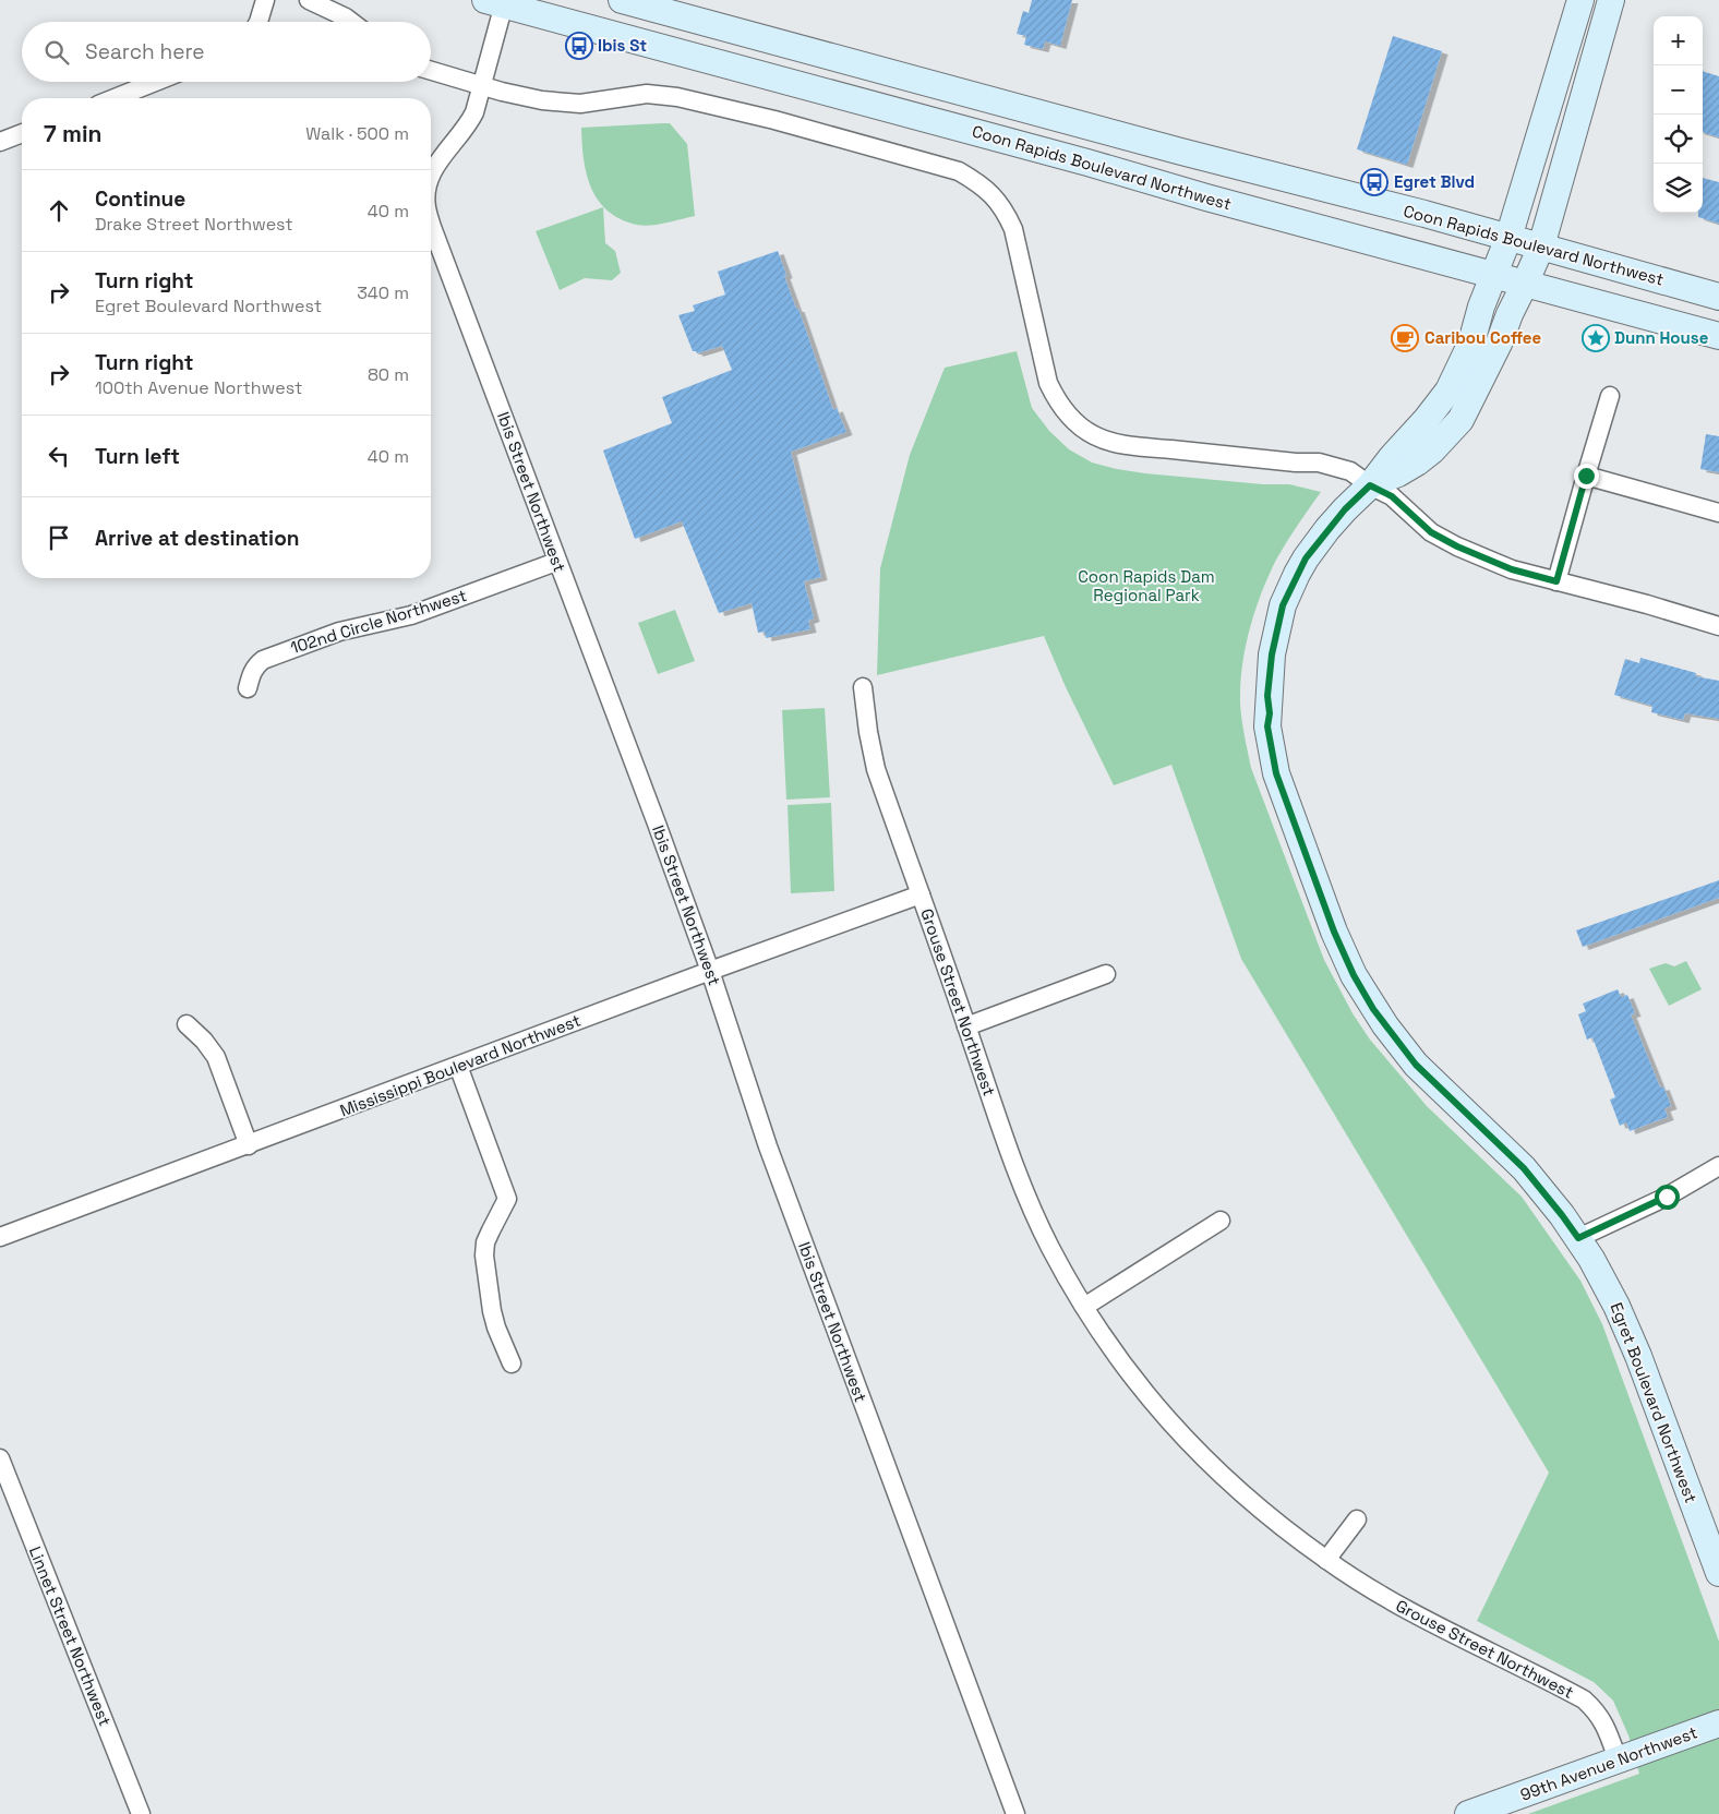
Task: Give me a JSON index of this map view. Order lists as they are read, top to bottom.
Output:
{
  "streets": {
    "street": [
      "Coon Rapids Boulevard Northwest",
      "Ibis Street Northwest",
      "102nd Circle Northwest",
      "Grouse Street Northwest",
      "Mississippi Boulevard Northwest",
      "Egret Boulevard Northwest",
      "Linnet Street Northwest",
      "99th Avenue Northwest"
    ]
  },
  "crossings": [
    ["Coon Rapids Boulevard Northwest", "Ibis Street Northwest"],
    ["Coon Rapids Boulevard Northwest", "Egret Boulevard Northwest"],
    ["Ibis Street Northwest", "102nd Circle Northwest"],
    ["Ibis Street Northwest", "Mississippi Boulevard Northwest"],
    ["Grouse Street Northwest", "Mississippi Boulevard Northwest"],
    ["Grouse Street Northwest", "99th Avenue Northwest"]
  ],
  "parks": ["Coon Rapids Dam Regional Park"],
  "places": {
    "bus stop": ["Ibis St", "Egret Blvd"],
    "cafe": ["Caribou Coffee"],
    "place": ["Dunn House"]
  },
  "page": {
    "map_buttons": ["+", "−"],
    "search": "Search here",
    "heading": ["7 min", "Walk · 500 m"],
    "list": [
      ["Continue", "Drake Street Northwest", "40 m"],
      ["Turn right", "Egret Boulevard Northwest", "340 m"],
      ["Turn right", "100th Avenue Northwest", "80 m"],
      ["Turn left", "40 m"],
      "Arrive at destination"
    ]
  }
}
